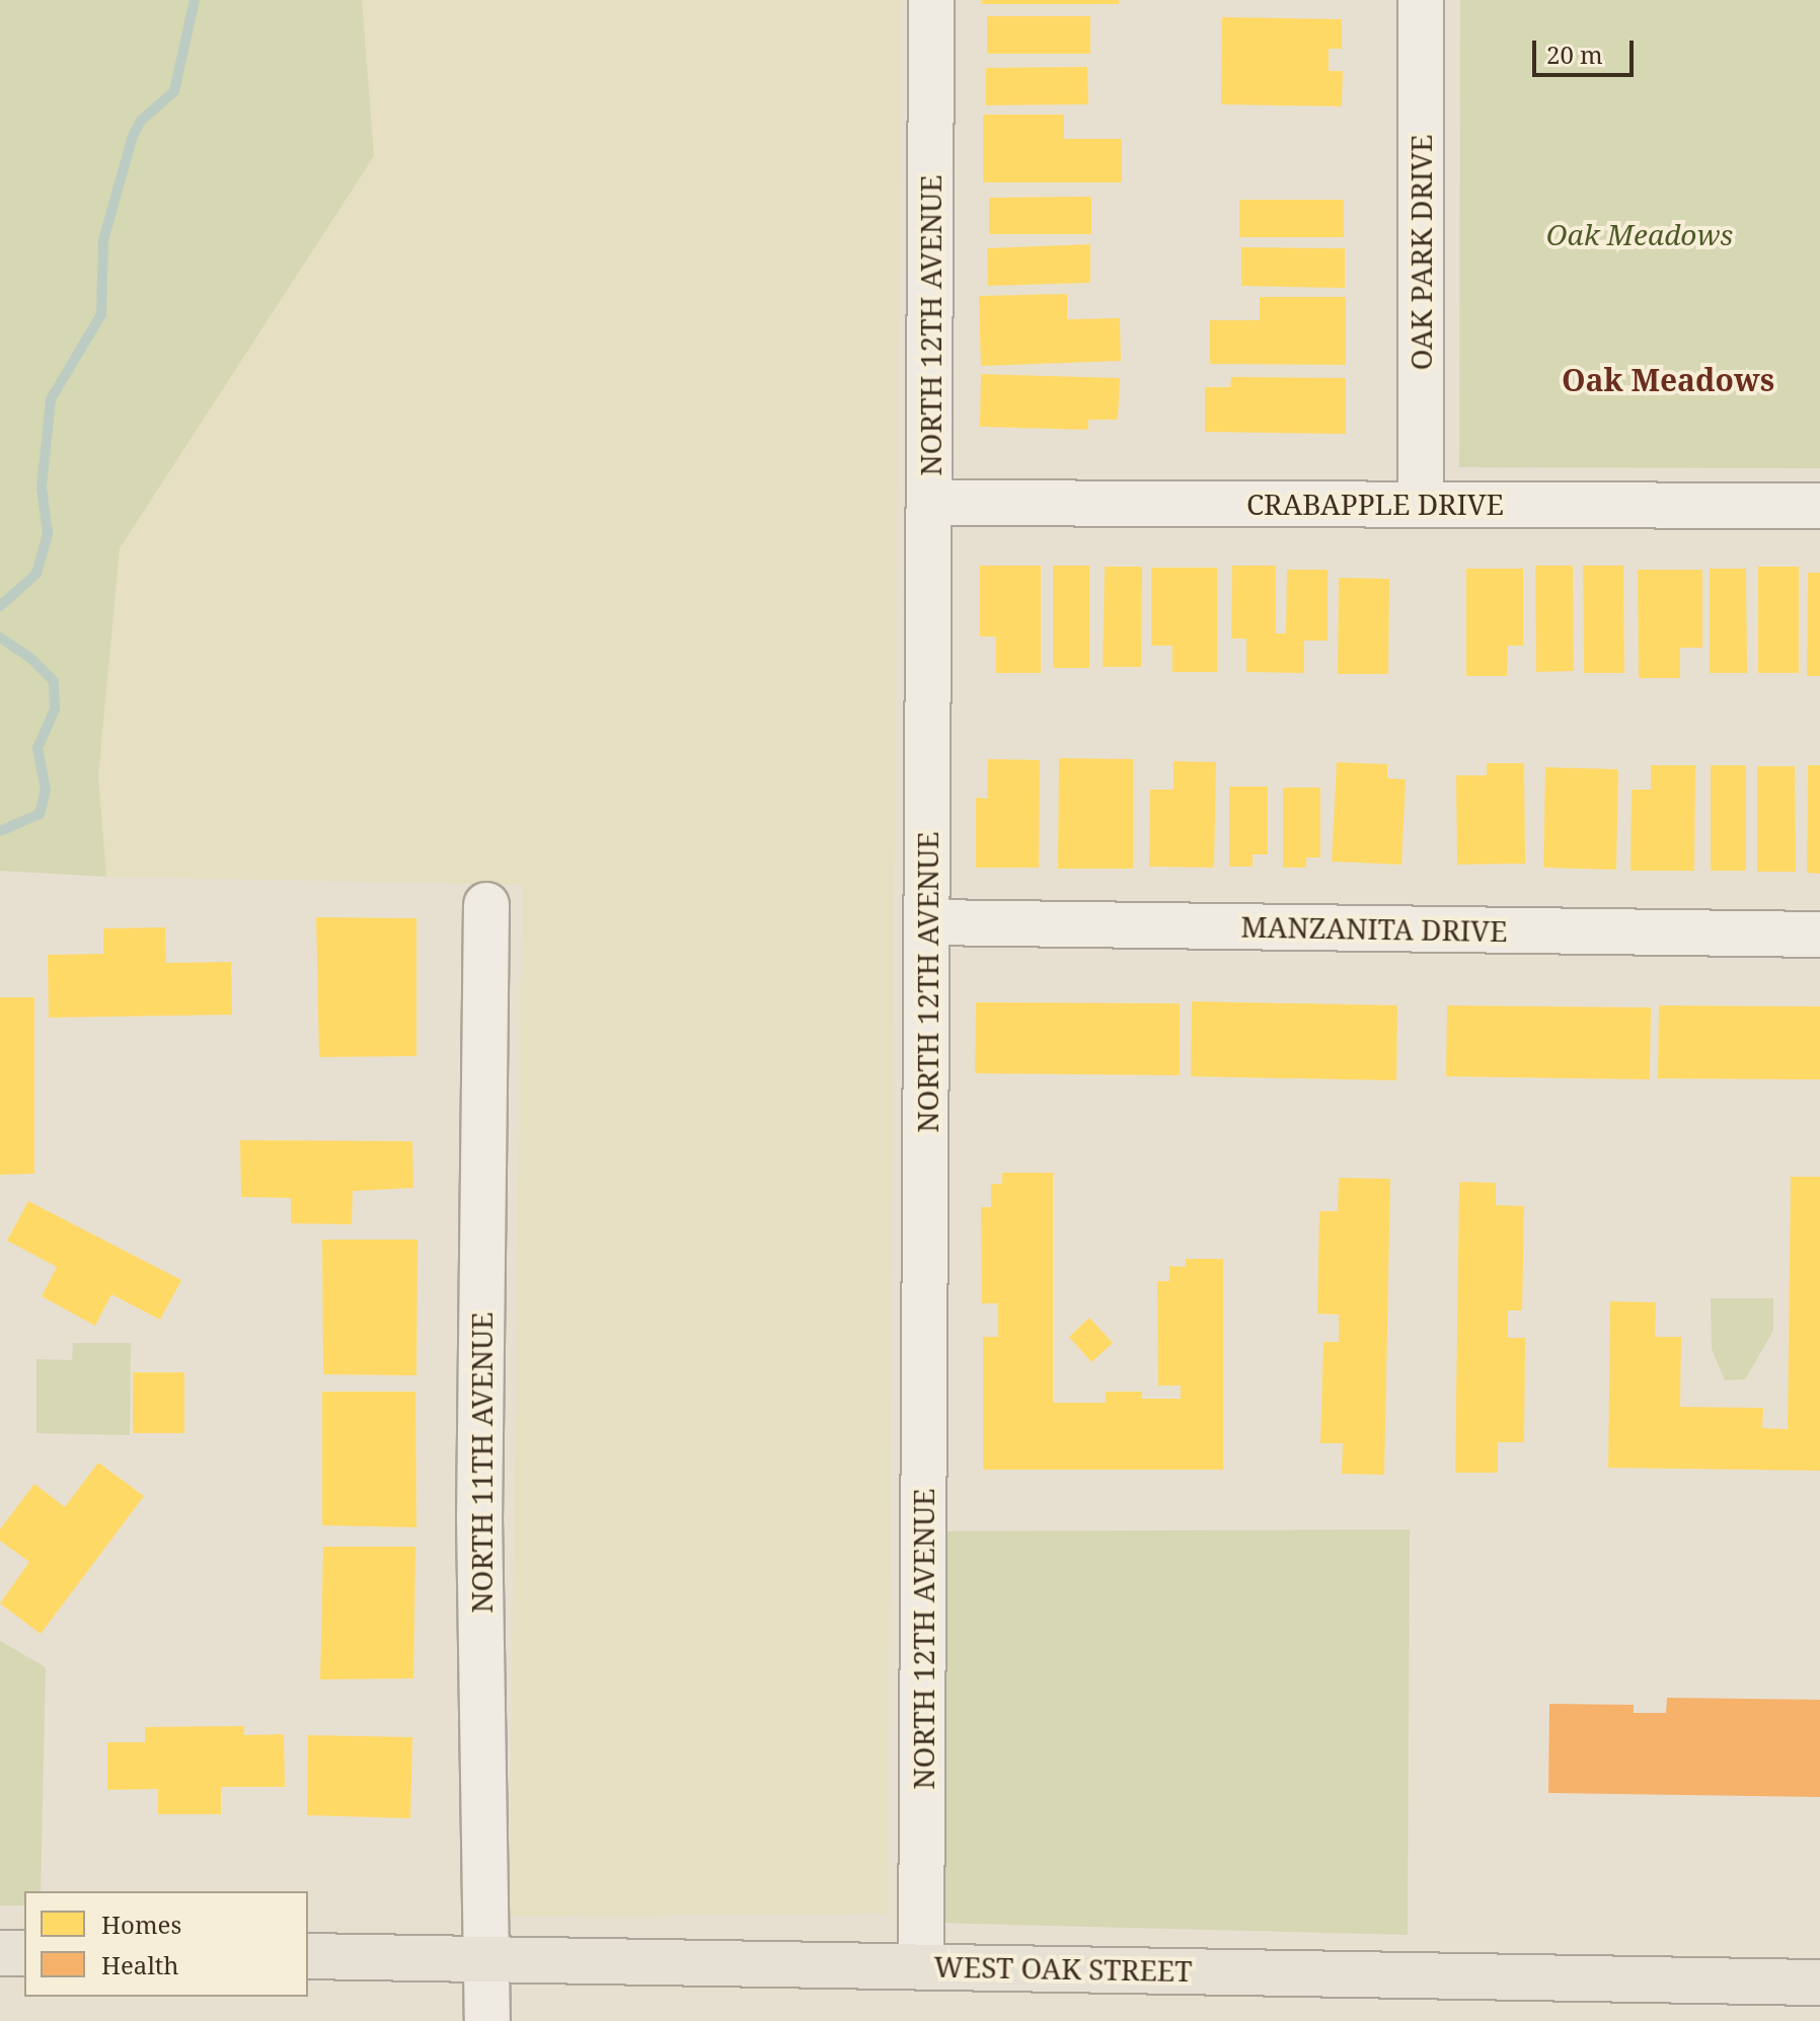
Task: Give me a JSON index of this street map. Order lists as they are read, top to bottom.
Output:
{
  "streets": {
    "main road": ["WEST OAK STREET"],
    "street": [
      "OAK PARK DRIVE",
      "NORTH 12TH AVENUE",
      "CRABAPPLE DRIVE",
      "MANZANITA DRIVE",
      "NORTH 11TH AVENUE"
    ]
  },
  "crossings": [
    ["OAK PARK DRIVE", "CRABAPPLE DRIVE"],
    ["NORTH 12TH AVENUE", "CRABAPPLE DRIVE"],
    ["NORTH 12TH AVENUE", "MANZANITA DRIVE"],
    ["NORTH 12TH AVENUE", "WEST OAK STREET"],
    ["NORTH 11TH AVENUE", "WEST OAK STREET"]
  ],
  "districts": ["Oak Meadows"],
  "parks": ["Oak Meadows"],
  "legend": ["Homes", "Health"],
  "scale_bar": "20 m"
}
